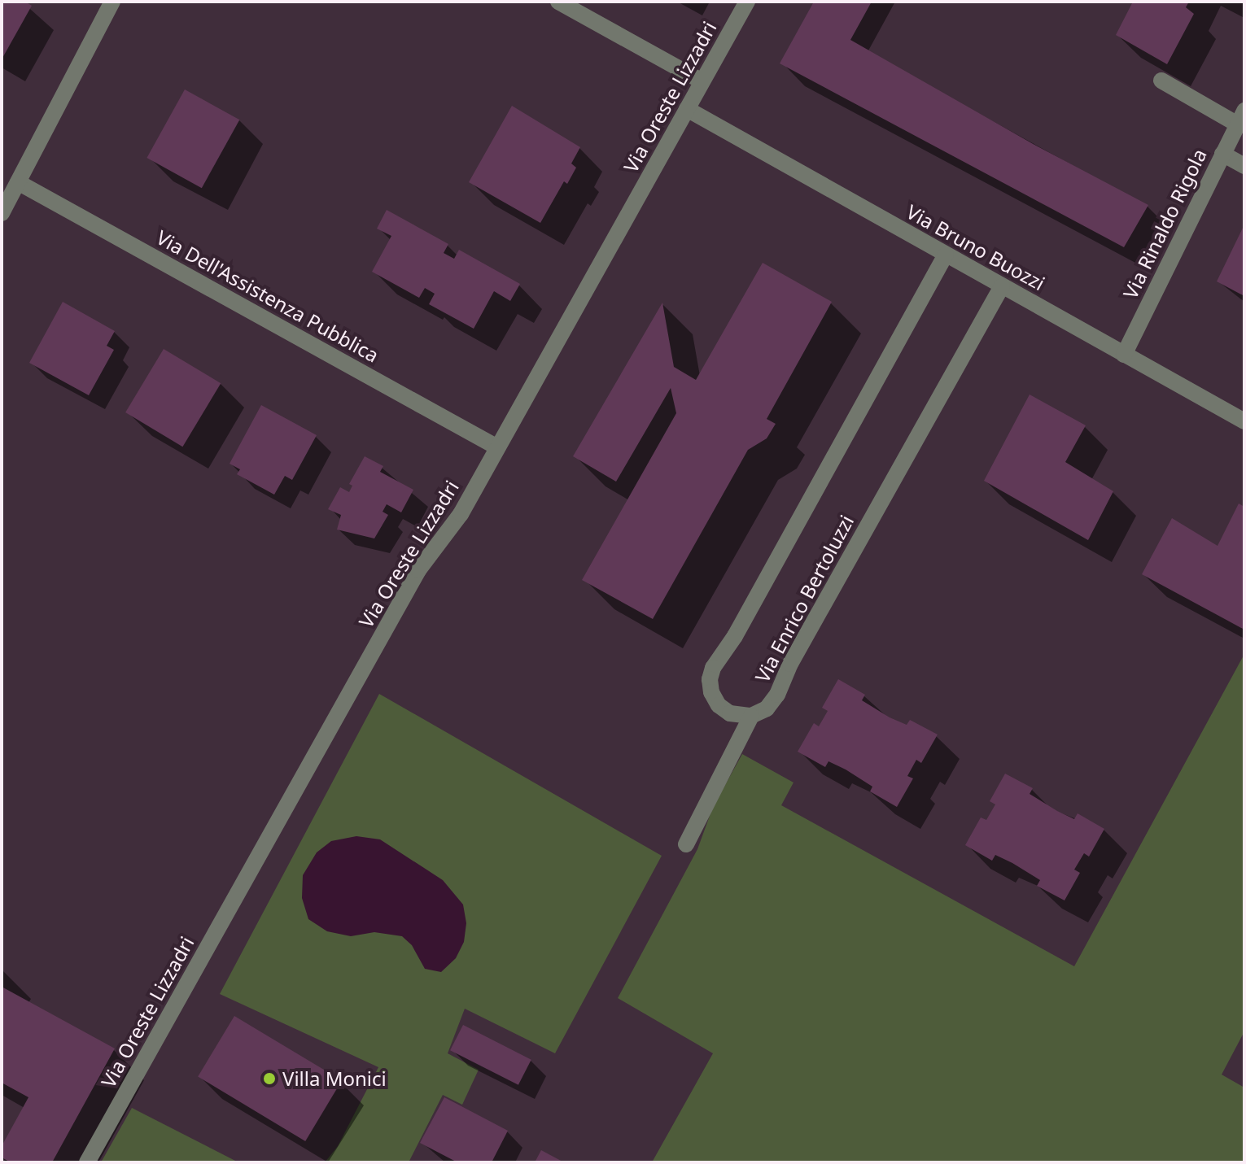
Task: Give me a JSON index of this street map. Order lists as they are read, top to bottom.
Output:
{
  "streets": {
    "street": [
      "Via Oreste Lizzadri",
      "Via Rinaldo Rigola",
      "Via Bruno Buozzi",
      "Via Dell'Assistenza Pubblica",
      "Via Enrico Bertoluzzi"
    ]
  },
  "crossings": [
    ["Via Oreste Lizzadri", "Via Bruno Buozzi"],
    ["Via Oreste Lizzadri", "Via Dell'Assistenza Pubblica"],
    ["Via Rinaldo Rigola", "Via Bruno Buozzi"],
    ["Via Bruno Buozzi", "Via Enrico Bertoluzzi"]
  ],
  "places": ["Villa Monici"]
}
